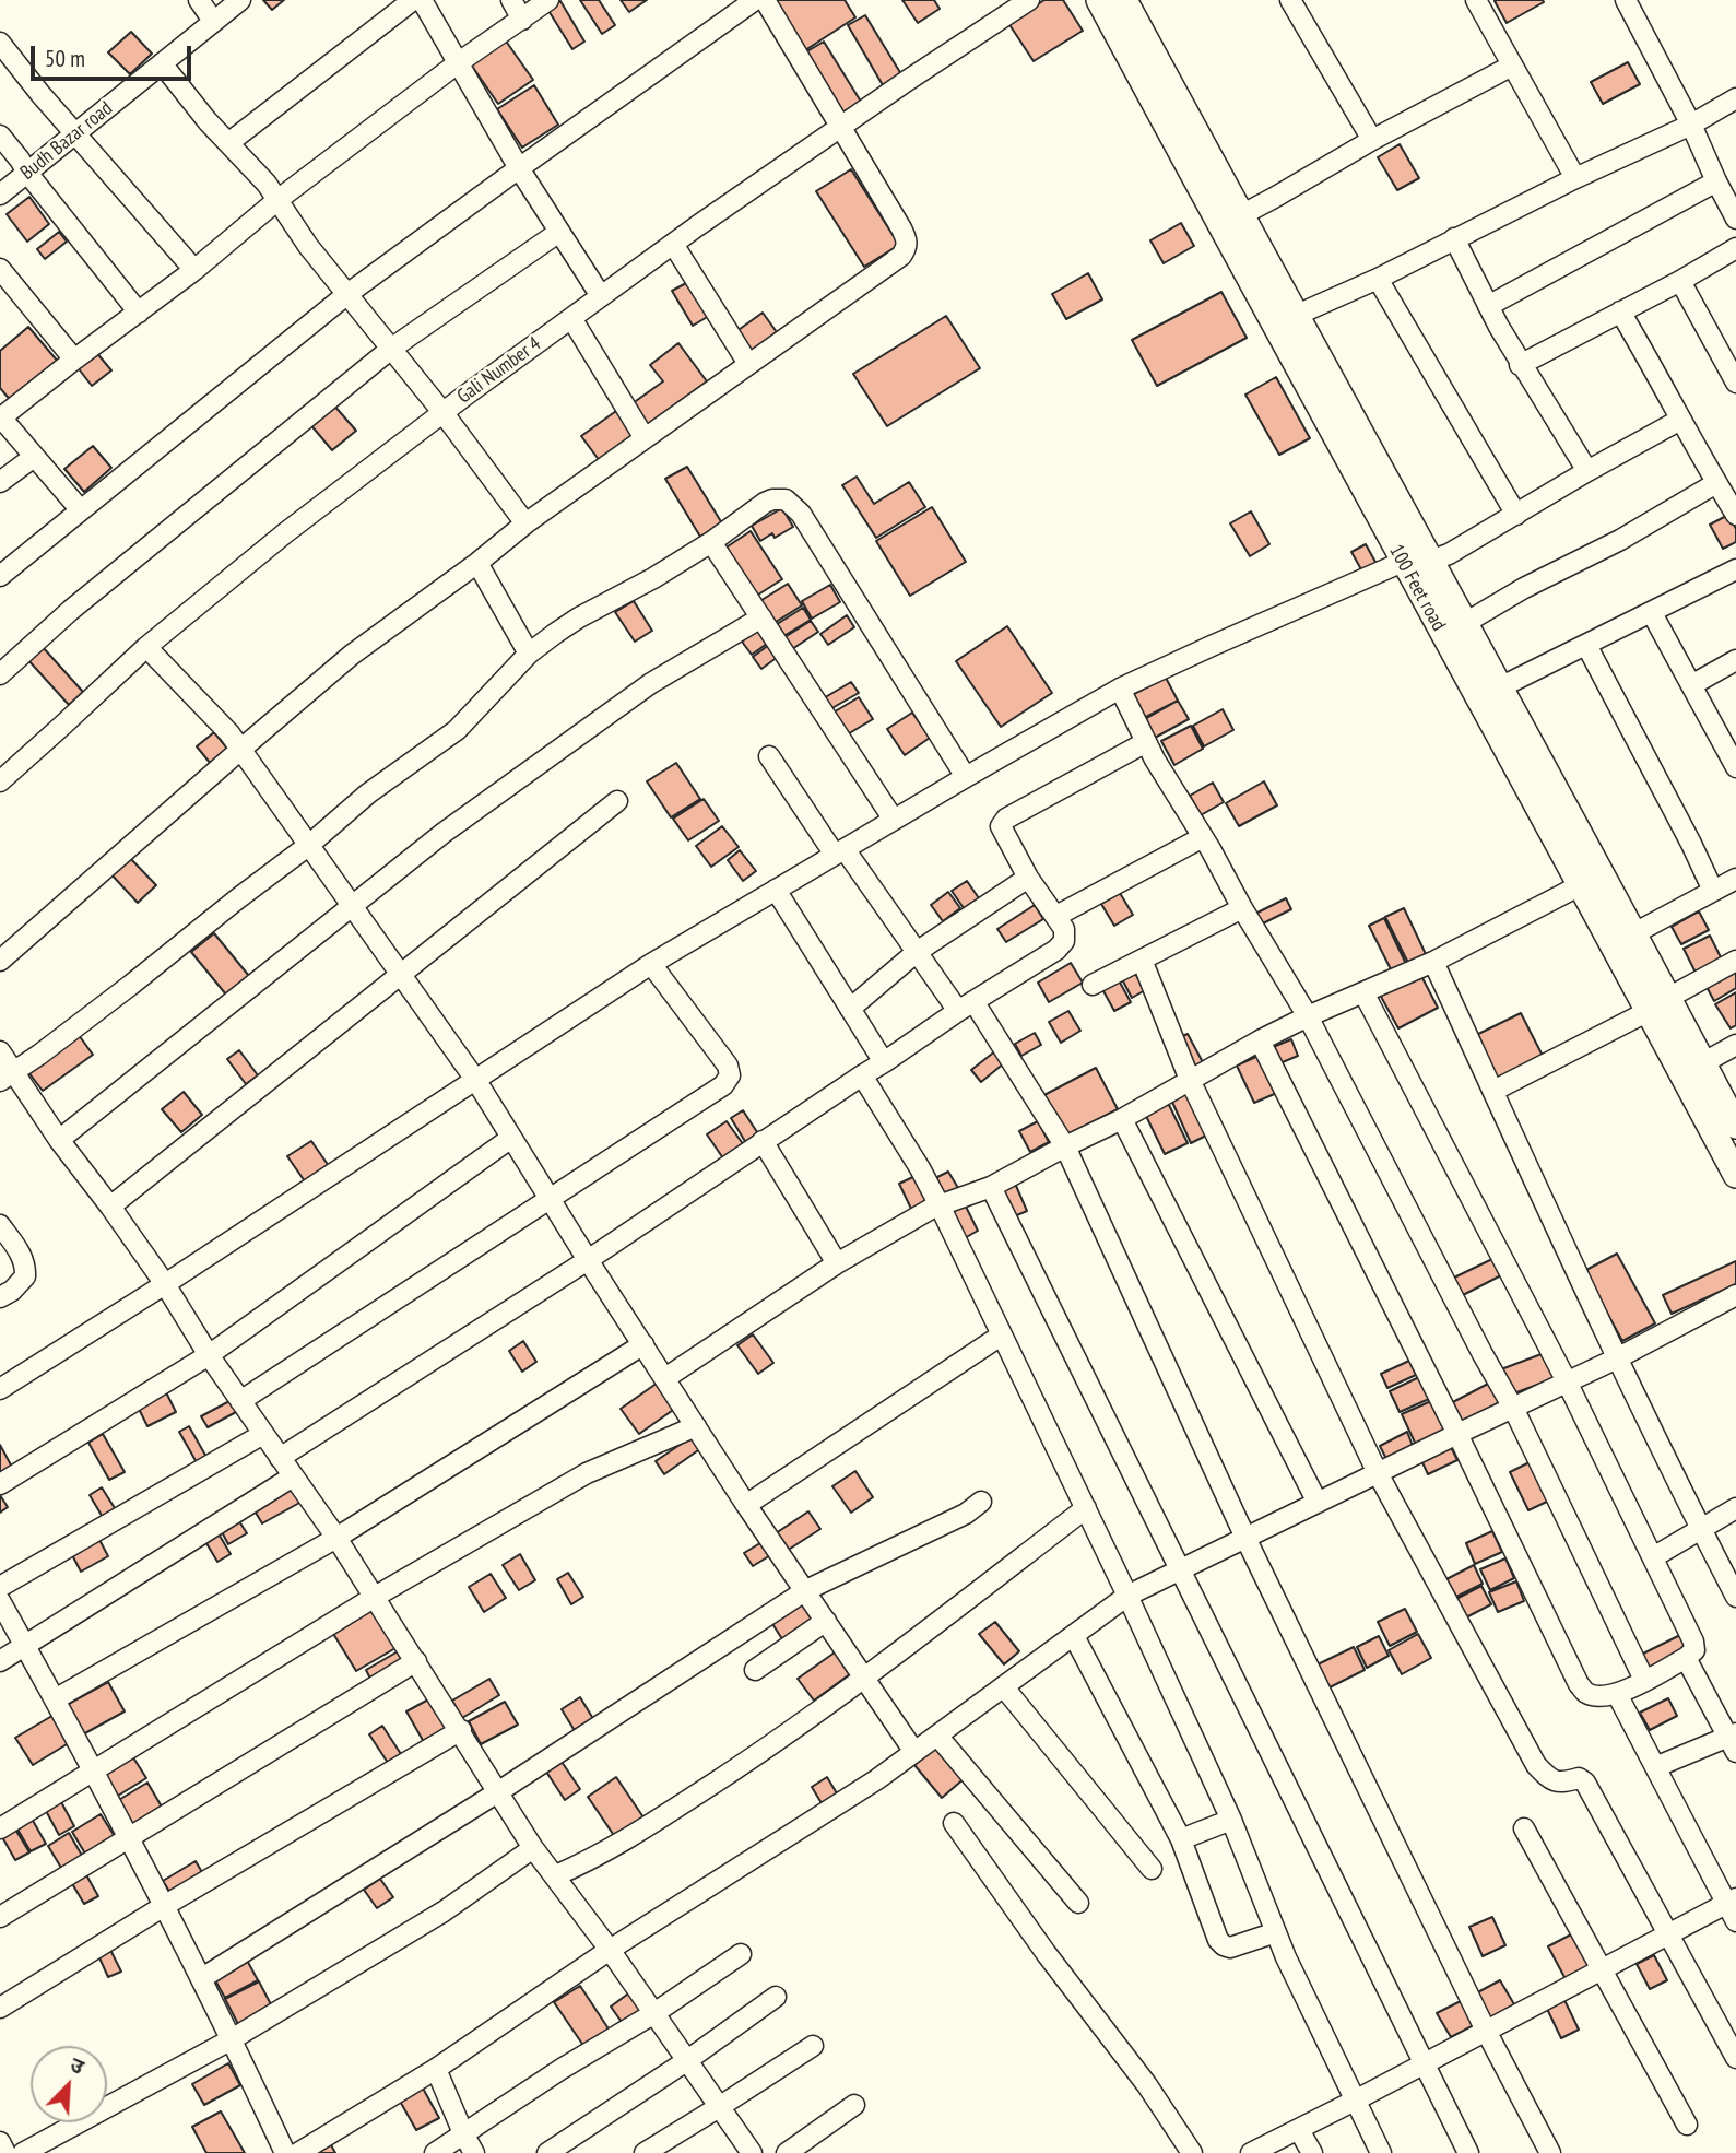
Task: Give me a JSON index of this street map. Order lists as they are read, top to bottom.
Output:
{
  "streets": {
    "street": ["Budh Bazar road", "Gali Number 4", "100 Feet road"]
  },
  "scale_bar": "50 m",
  "north": "top right"
}
